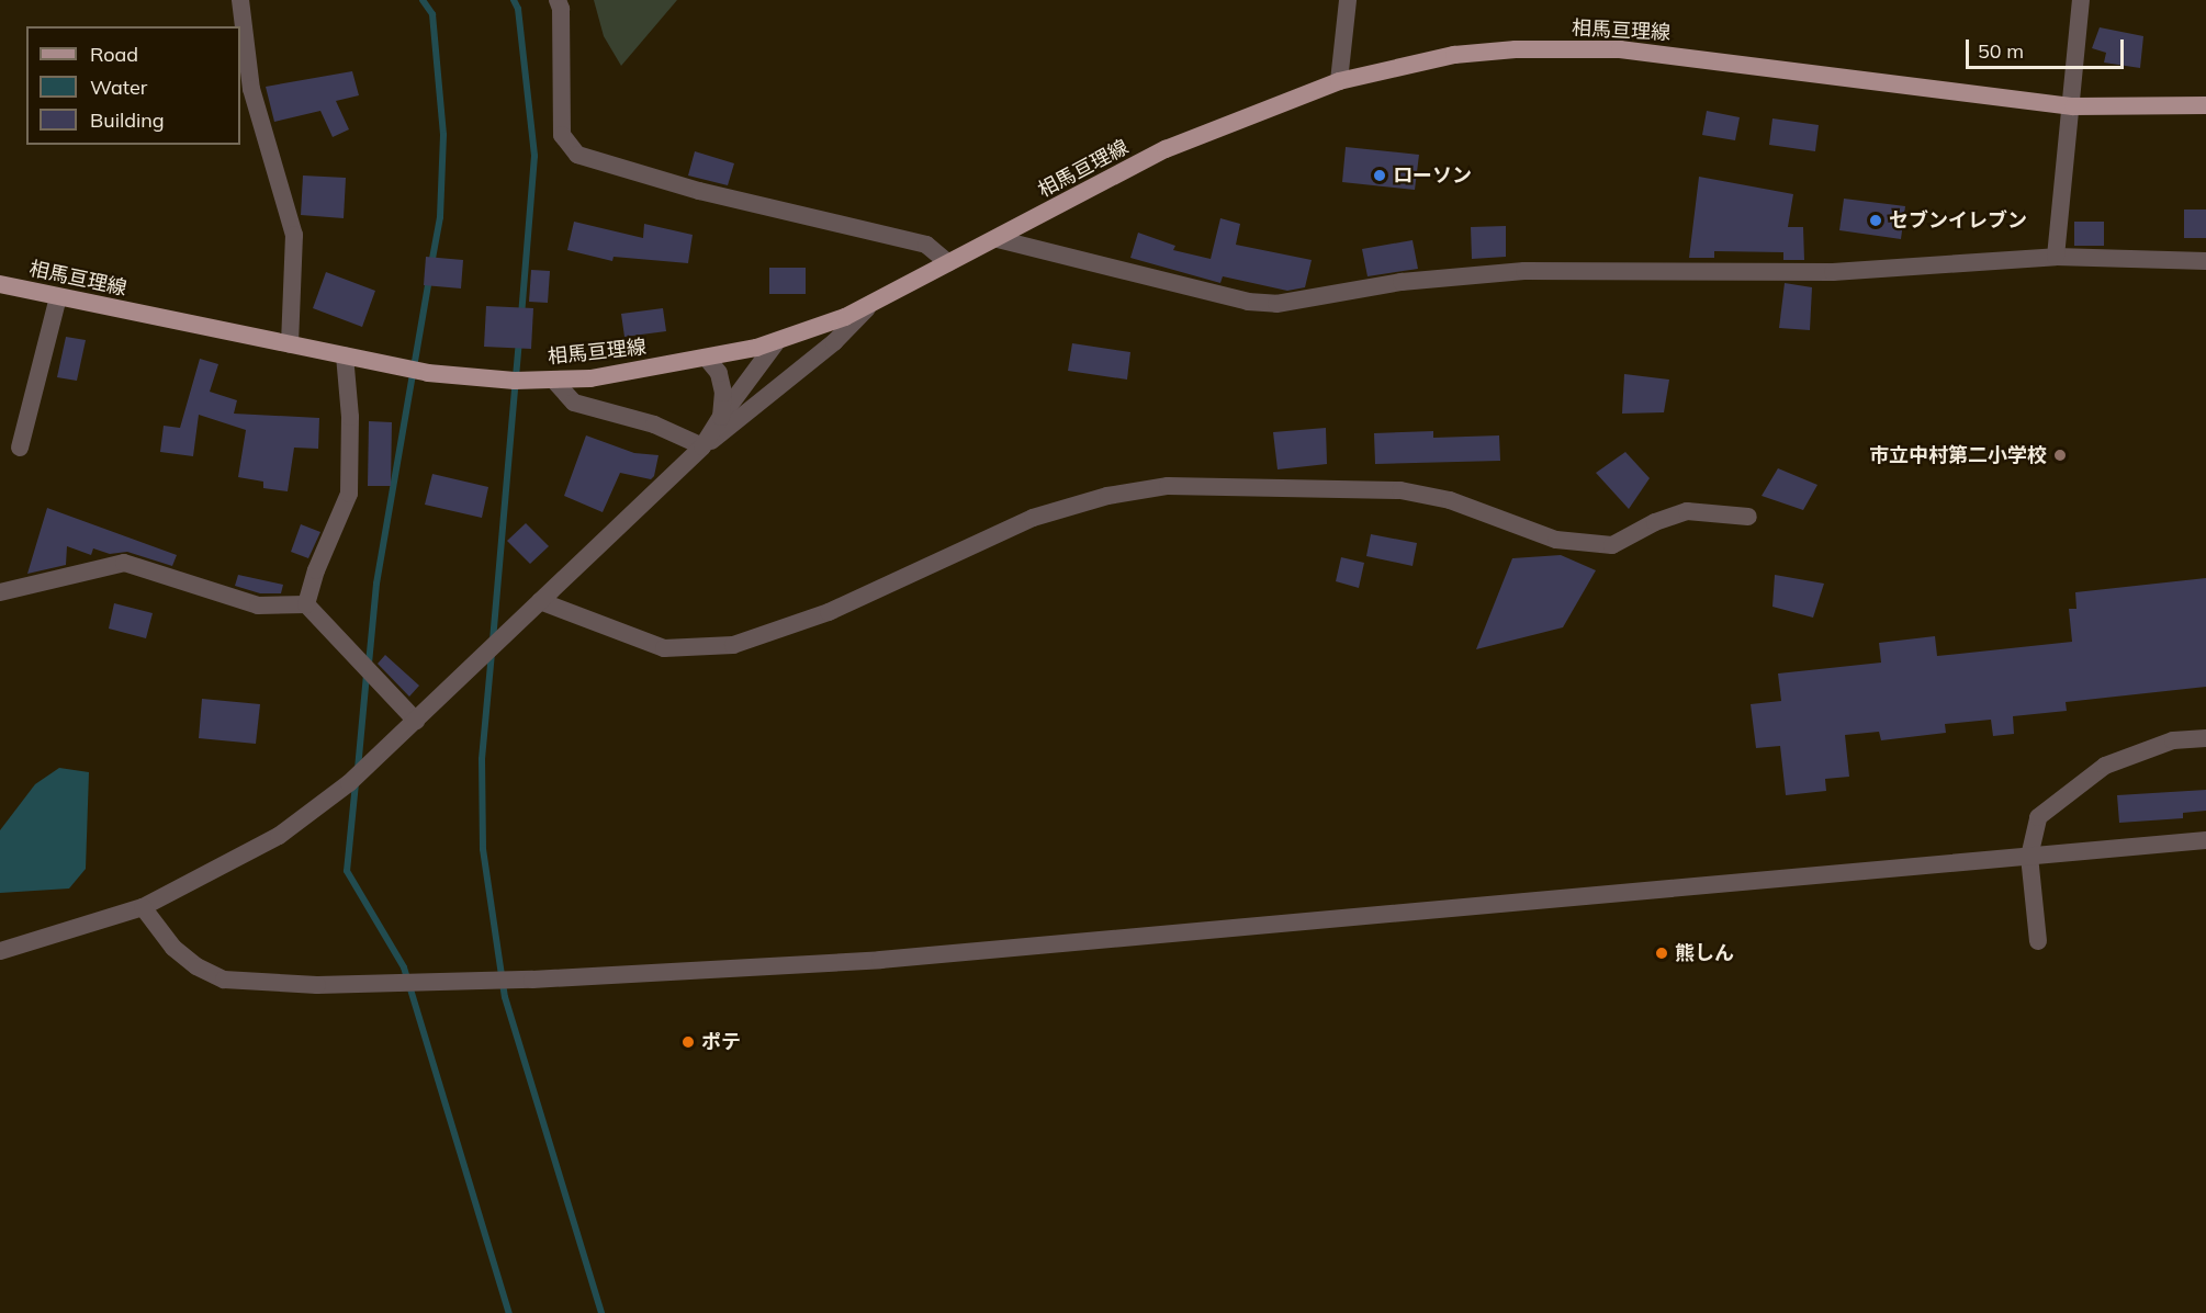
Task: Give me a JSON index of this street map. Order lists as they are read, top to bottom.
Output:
{
  "streets": {
    "main road": ["相馬亘理線"]
  },
  "places": [
    "ローソン",
    "セブンイレブン",
    "市立中村第二小学校",
    "熊しん",
    "ポテ"
  ],
  "legend": ["Road", "Water", "Building"],
  "scale_bar": "50 m"
}
